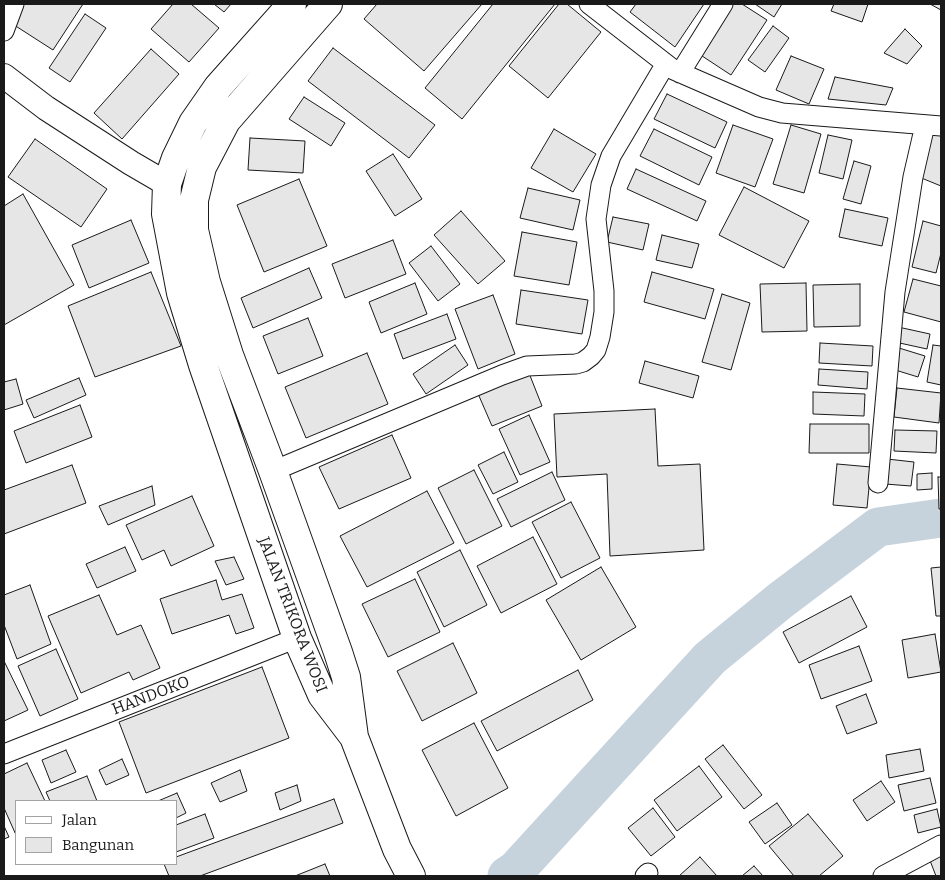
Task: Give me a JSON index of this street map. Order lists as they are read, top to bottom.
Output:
{
  "streets": {
    "highway": ["JALAN TRIKORA WOSI"],
    "street": ["HANDOKO"]
  },
  "crossings": [
    ["JALAN TRIKORA WOSI", "HANDOKO"]
  ],
  "legend": ["Jalan", "Bangunan"]
}
